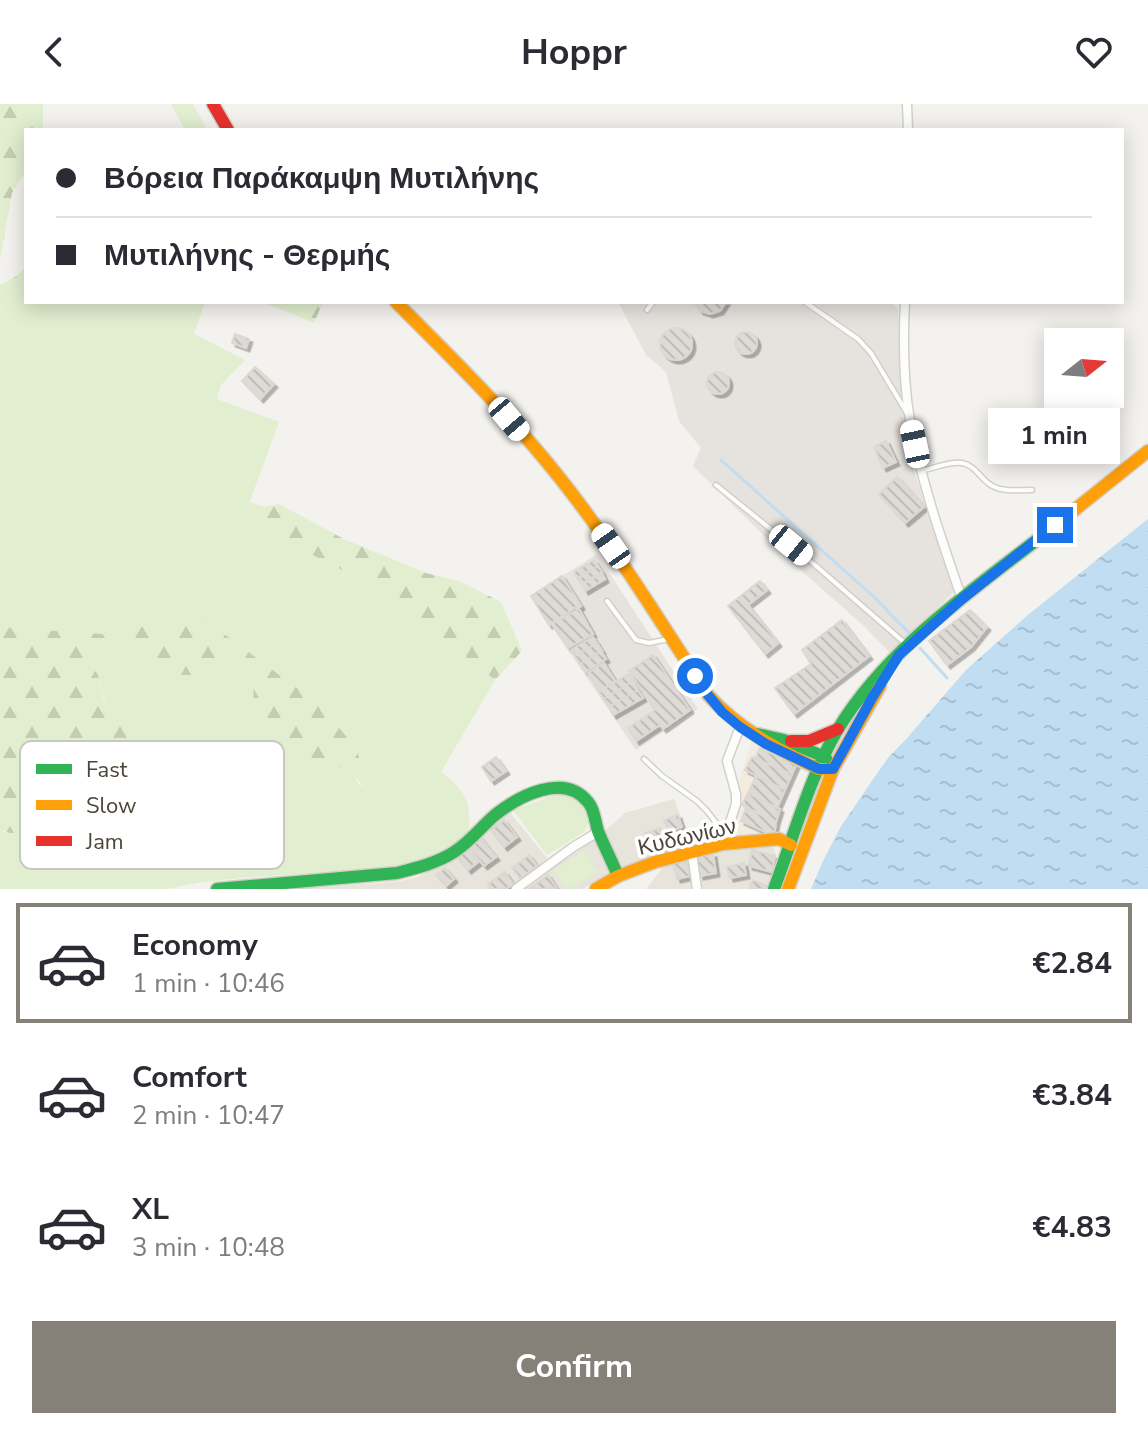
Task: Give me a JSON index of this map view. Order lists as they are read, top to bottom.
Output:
{
  "streets": {
    "main road": ["Κυδωνίων"]
  },
  "legend": ["Fast", "Slow", "Jam"],
  "north": "right",
  "page": {
    "header": "Hoppr",
    "banner": ["Βόρεια Παράκαμψη Μυτιλήνης", "Μυτιλήνης - Θερμής"],
    "bubble": "1 min",
    "list": [
      {
        "name": "Economy",
        "note": "1 min · 10:46",
        "value": "€2.84"
      },
      {
        "name": "Comfort",
        "note": "2 min · 10:47",
        "value": "€3.84"
      },
      {
        "name": "XL",
        "note": "3 min · 10:48",
        "value": "€4.83"
      }
    ],
    "buttons": "Confirm"
  }
}
